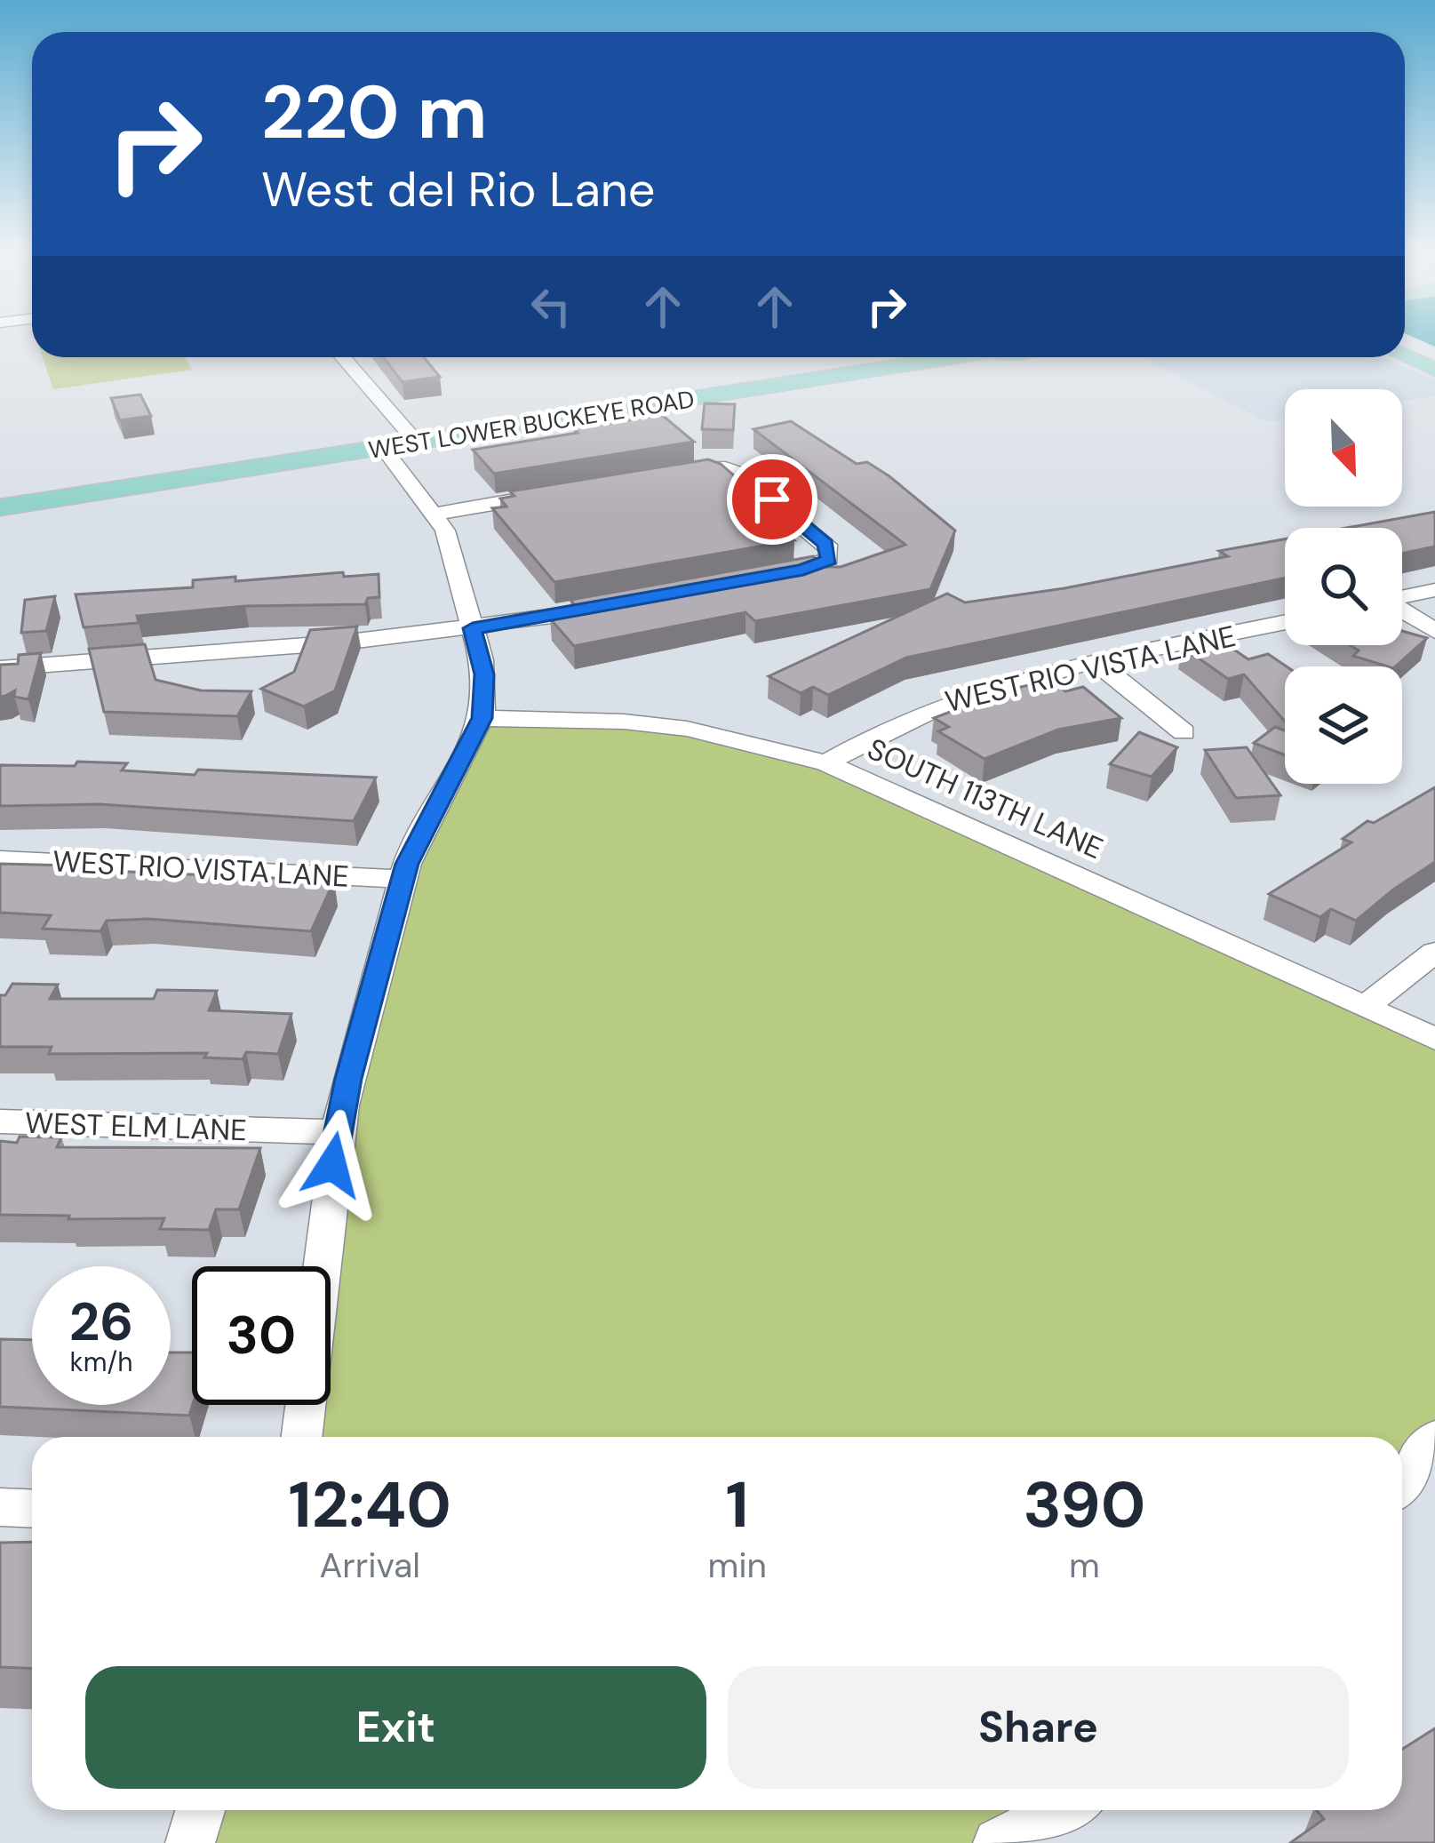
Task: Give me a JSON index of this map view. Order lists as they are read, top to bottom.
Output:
{
  "streets": {
    "main road": ["WEST LOWER BUCKEYE ROAD"],
    "street": ["WEST RIO VISTA LANE", "SOUTH 113TH LANE", "WEST ELM LANE"]
  },
  "crossings": [
    ["WEST RIO VISTA LANE", "SOUTH 113TH LANE"]
  ],
  "north": "bottom right",
  "page": {
    "turn": ["220 m", "West del Rio Lane"],
    "speed": "26 km/h",
    "limit": "30",
    "eta": [
      "12:40",
      "Arrival",
      "1",
      "min",
      "390",
      "m"
    ],
    "buttons": ["Exit", "Share"]
  }
}
